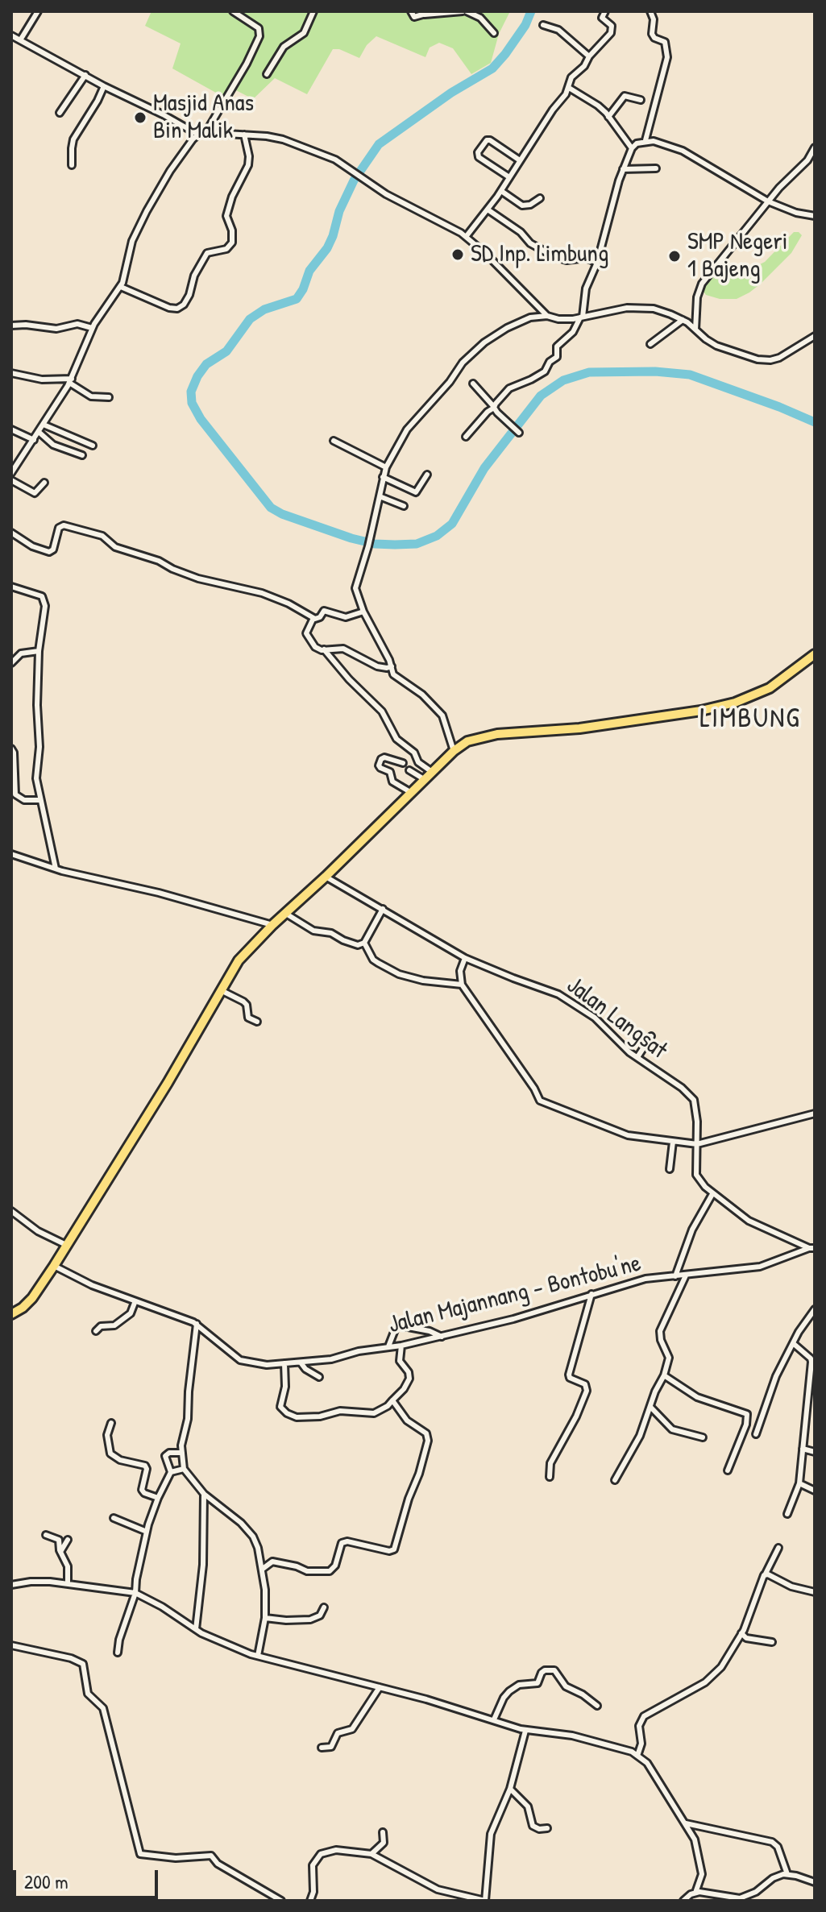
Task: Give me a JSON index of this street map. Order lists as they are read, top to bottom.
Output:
{
  "streets": {
    "street": ["Jalan Langsat", "Jalan Majannang - Bontobu'ne"]
  },
  "crossings": [
    ["Jalan Langsat", "Jalan Majannang - Bontobu'ne"]
  ],
  "districts": ["LIMBUNG"],
  "places": ["Masjid Anas Bin Malik", "SD Inp. Limbung", "SMP Negeri 1 Bajeng"],
  "scale_bar": "200 m"
}
